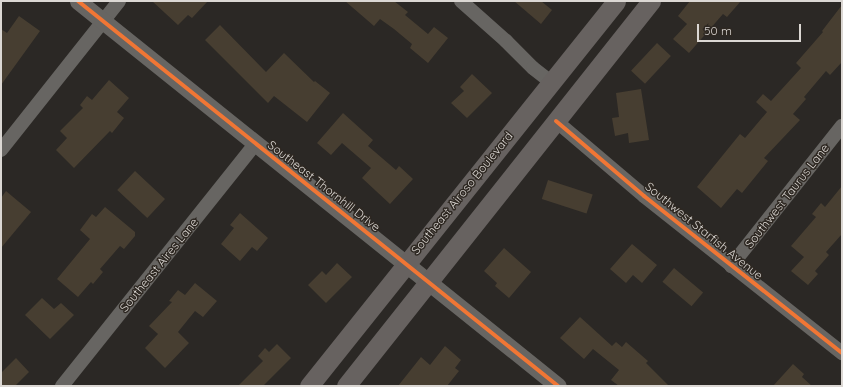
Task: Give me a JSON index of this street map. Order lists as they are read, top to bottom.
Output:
{
  "streets": {
    "main road": ["Southeast Airoso Boulevard"],
    "street": [
      "Southeast Thornhill Drive",
      "Southwest Taurus Lane",
      "Southwest Starfish Avenue",
      "Southeast Aires Lane"
    ]
  },
  "crossings": [
    ["Southeast Thornhill Drive", "Southeast Airoso Boulevard"],
    ["Southeast Thornhill Drive", "Southeast Aires Lane"],
    ["Southwest Taurus Lane", "Southwest Starfish Avenue"]
  ],
  "scale_bar": "50 m"
}
